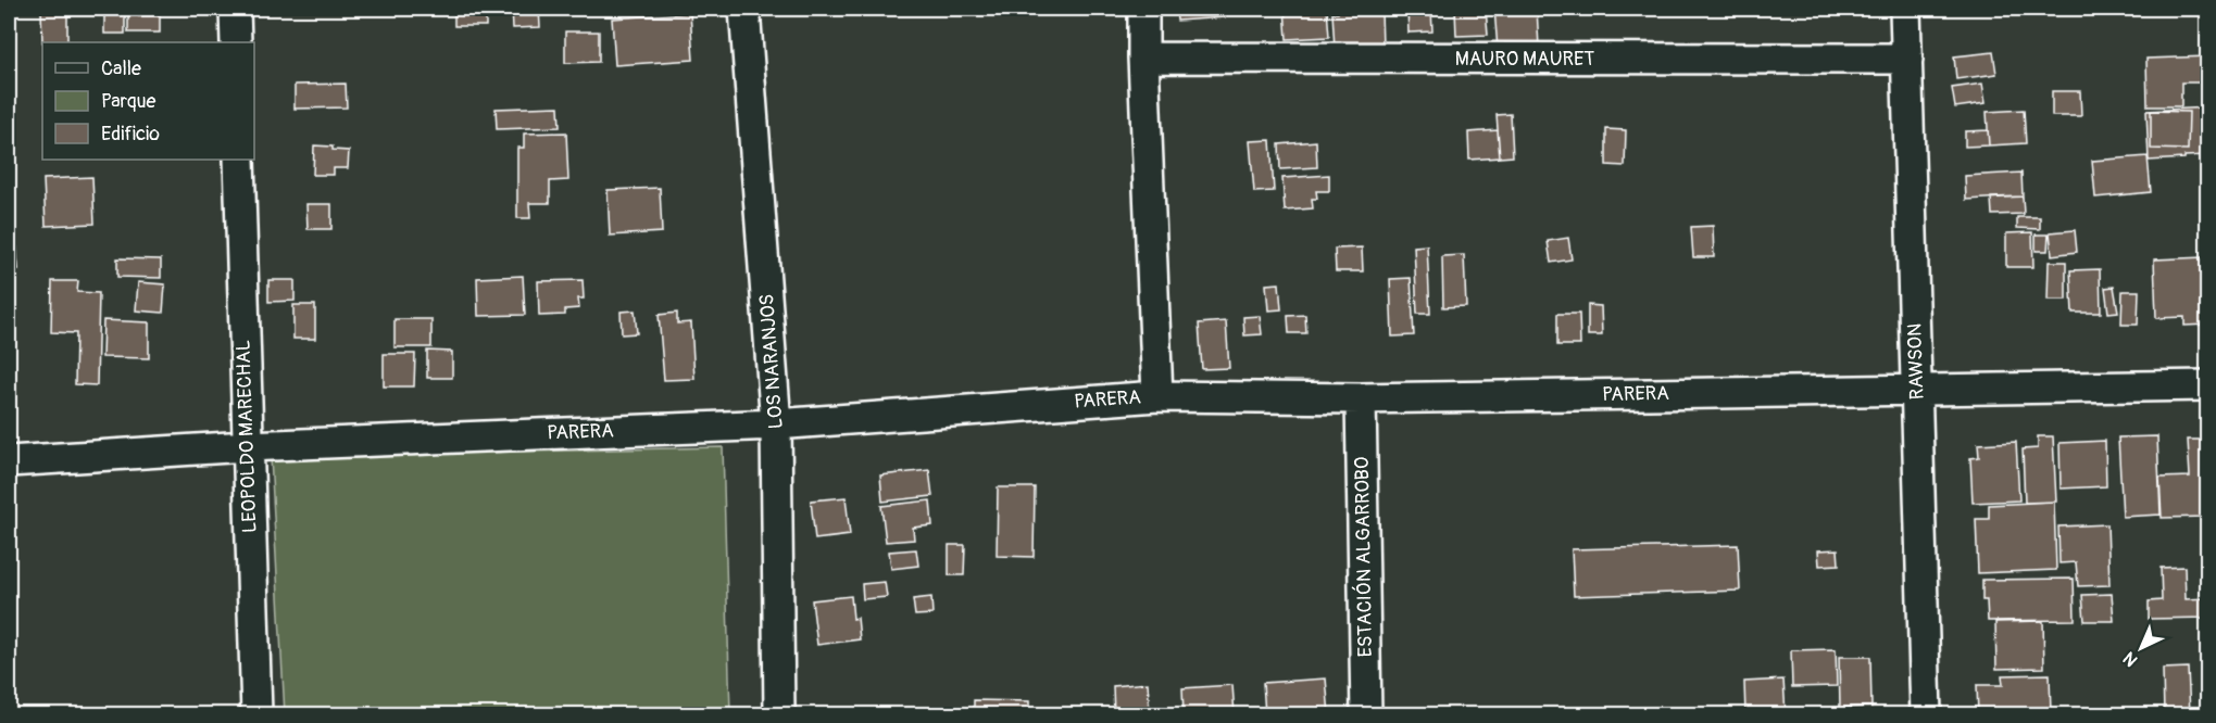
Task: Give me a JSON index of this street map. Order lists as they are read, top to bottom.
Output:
{
  "streets": {
    "street": [
      "MAURO MAURET",
      "LOS NARANJOS",
      "RAWSON",
      "PARERA",
      "LEOPOLDO MARECHAL",
      "ESTACIÓN ALGARROBO"
    ]
  },
  "crossings": [
    ["MAURO MAURET", "RAWSON"],
    ["LOS NARANJOS", "PARERA"],
    ["RAWSON", "PARERA"],
    ["PARERA", "LEOPOLDO MARECHAL"],
    ["PARERA", "ESTACIÓN ALGARROBO"]
  ],
  "legend": ["Calle", "Parque", "Edificio"],
  "north": "bottom left"
}
